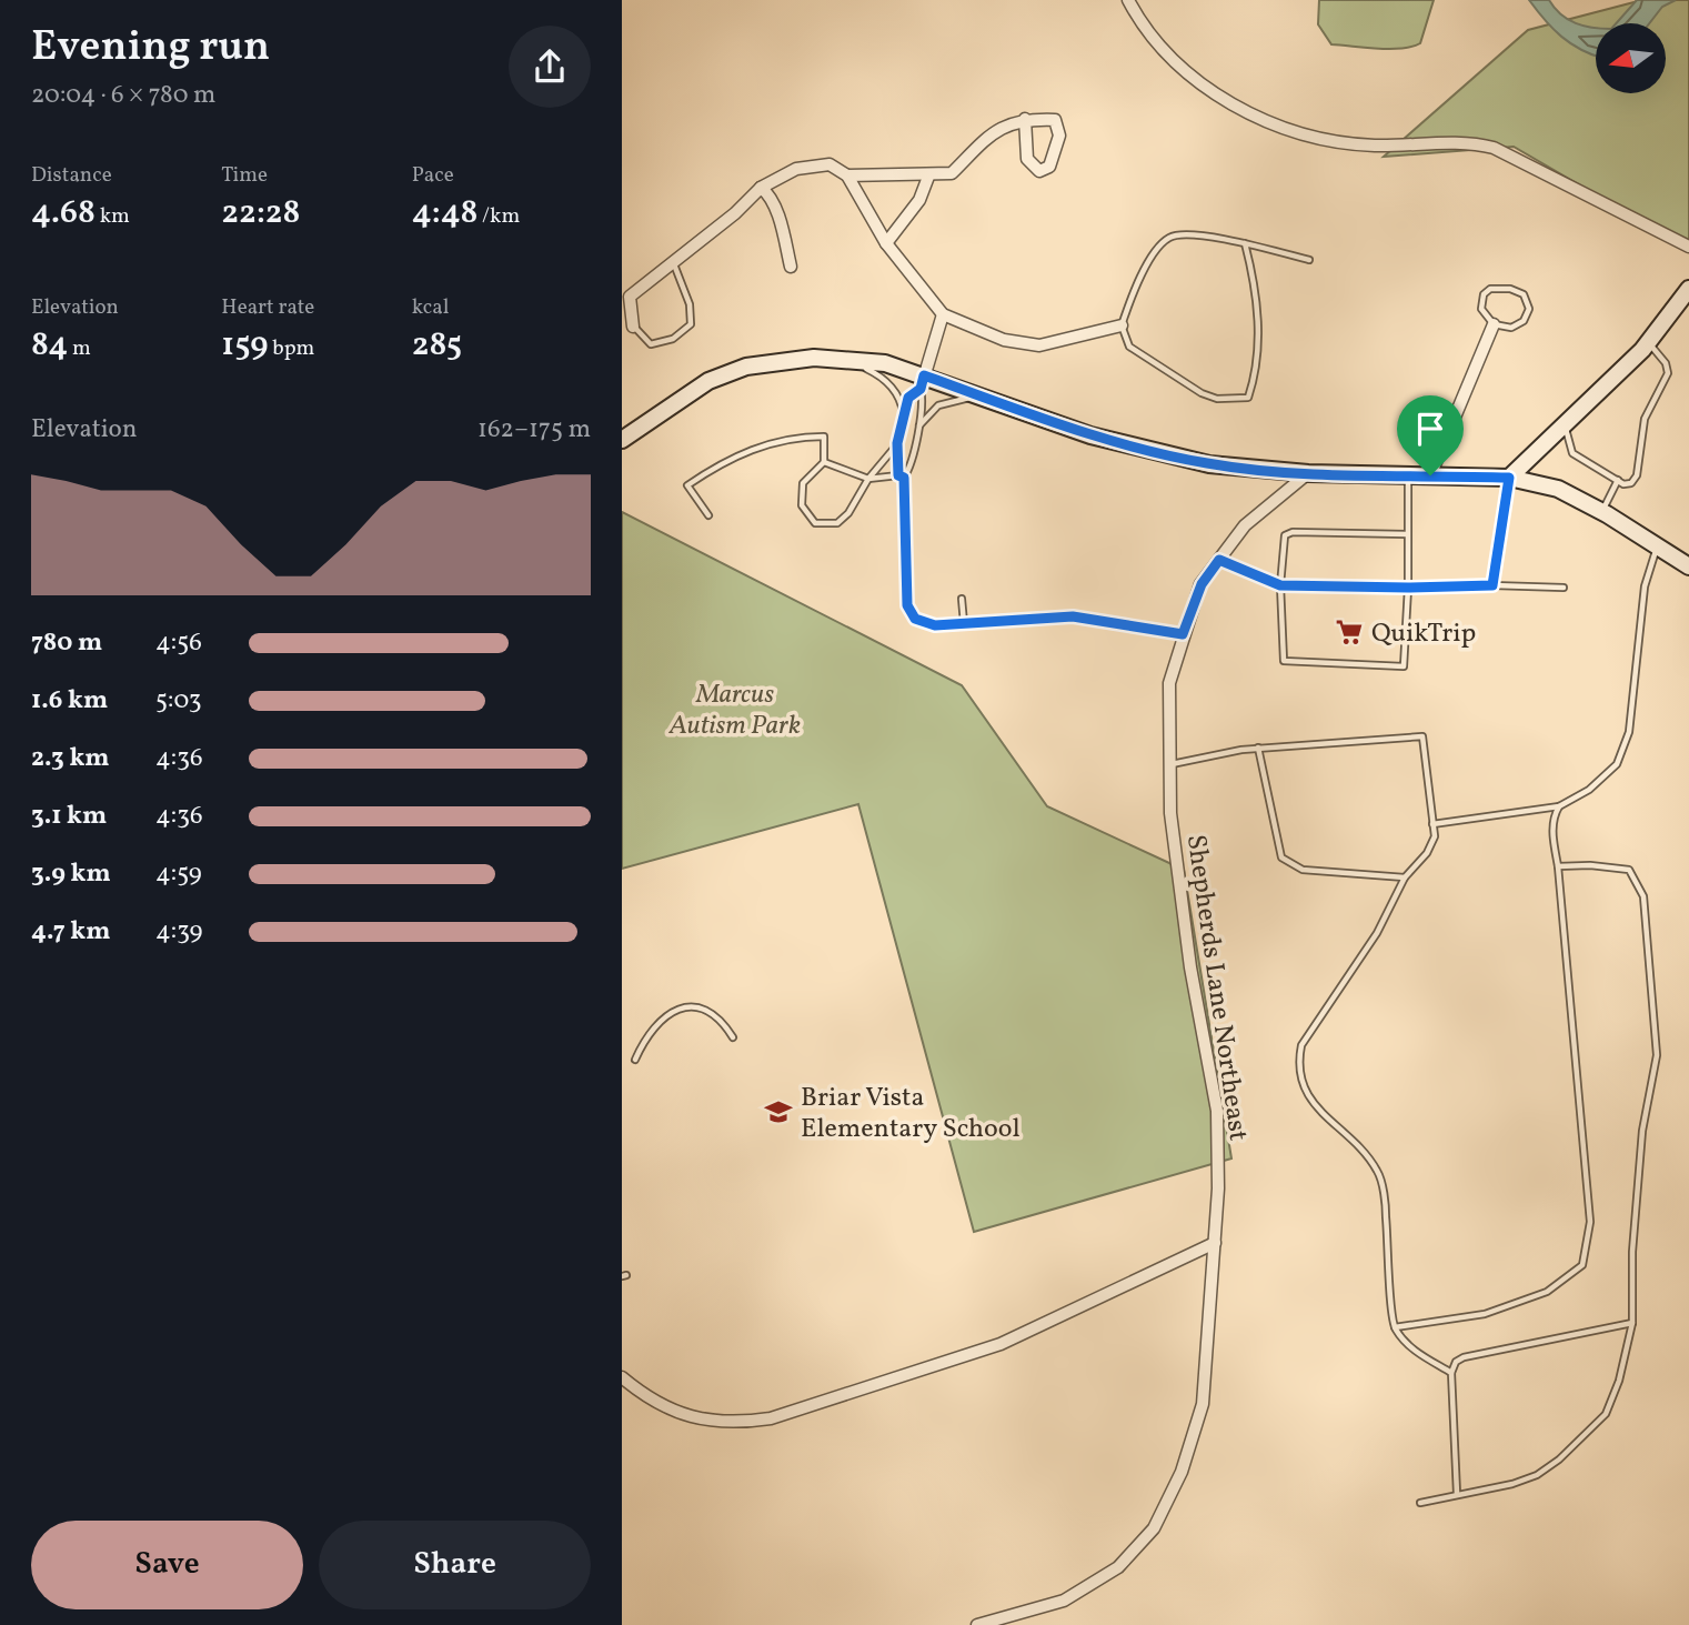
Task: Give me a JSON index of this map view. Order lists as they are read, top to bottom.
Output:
{
  "streets": {
    "street": ["Shepherds Lane Northeast"]
  },
  "parks": ["Marcus Autism Park"],
  "places": {
    "supermarket": ["QuikTrip"],
    "school or university": ["Briar Vista Elementary School"]
  },
  "north": "left",
  "page": {
    "heading": ["Evening run", "20:04 · 6 × 780 m"],
    "stats": [
      ["Distance", "4.68 km"],
      ["Time", "22:28"],
      ["Pace", "4:48 /km"],
      ["Elevation", "84 m"],
      ["Heart rate", "159 bpm"],
      ["kcal", "285"]
    ],
    "chart": ["Elevation", "162–175 m"],
    "list": [
      {
        "name": "780 m",
        "note": "4:56"
      },
      {
        "name": "1.6 km",
        "note": "5:03"
      },
      {
        "name": "2.3 km",
        "note": "4:36"
      },
      {
        "name": "3.1 km",
        "note": "4:36"
      },
      {
        "name": "3.9 km",
        "note": "4:59"
      },
      {
        "name": "4.7 km",
        "note": "4:39"
      }
    ],
    "buttons": ["Save", "Share"]
  }
}
